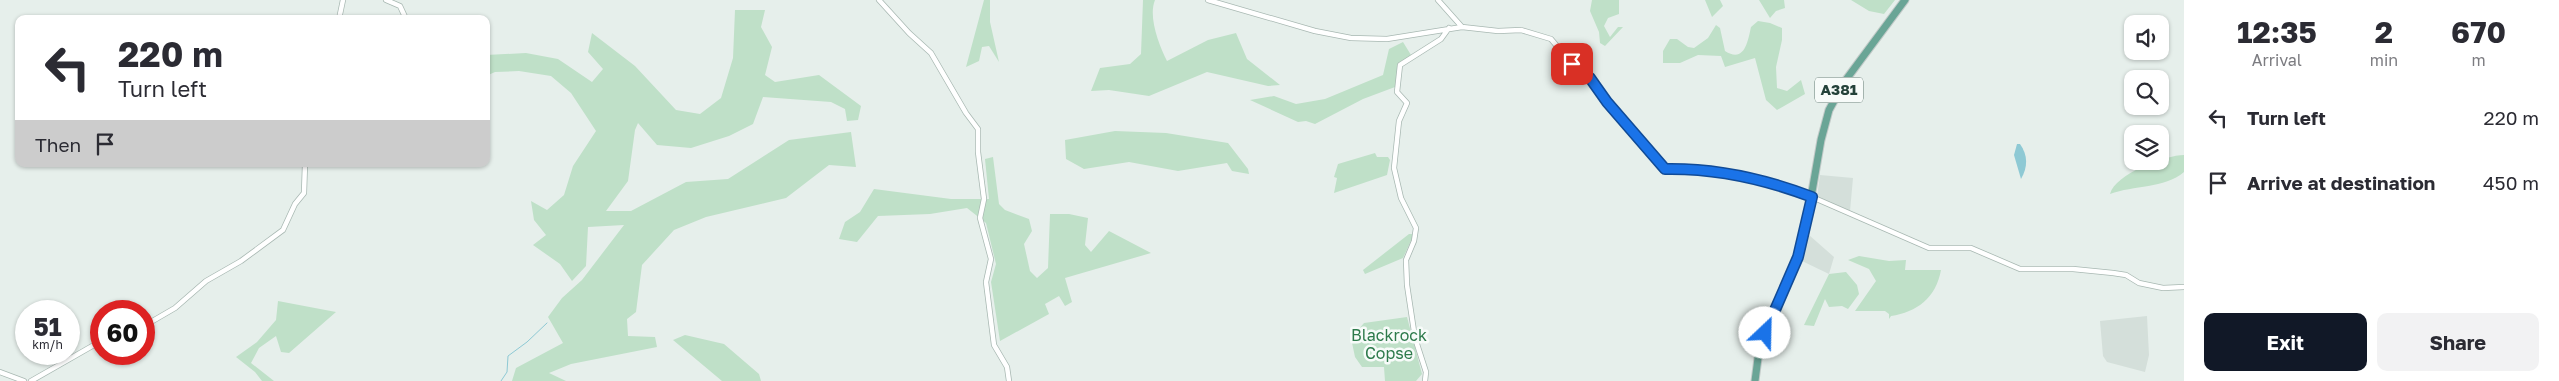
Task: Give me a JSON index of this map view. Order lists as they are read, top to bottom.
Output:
{
  "streets": {
    "main road": ["A381"]
  },
  "parks": ["Blackrock Copse"],
  "page": {
    "eta": [
      "12:35",
      "Arrival",
      "2",
      "min",
      "670",
      "m"
    ],
    "turn": ["220 m", "Turn left"],
    "list": [
      {
        "name": "Turn left",
        "value": "220 m"
      },
      {
        "name": "Arrive at destination",
        "value": "450 m"
      }
    ],
    "then": "Then",
    "speed": "51 km/h",
    "limit": "60",
    "buttons": ["Exit", "Share"]
  }
}
